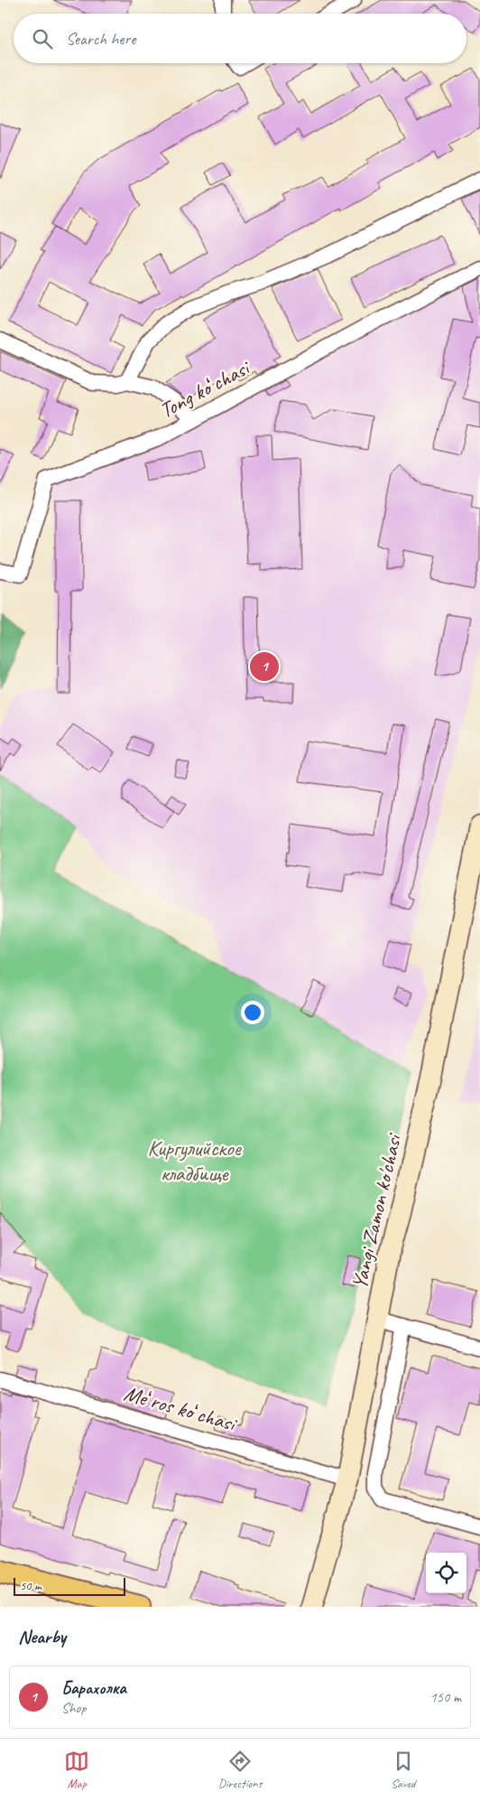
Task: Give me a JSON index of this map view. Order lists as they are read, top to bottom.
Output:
{
  "streets": {
    "street": ["Tong koʻchasi", "Yangi Zamon ko'chasi", "Meʻros koʻchasi"]
  },
  "crossings": [
    ["Yangi Zamon ko'chasi", "Meʻros koʻchasi"]
  ],
  "parks": ["Киргулийское кладбище"],
  "scale_bar": "50 m",
  "page": {
    "search": "Search here",
    "pins": "1",
    "scale": "50 m",
    "heading": "Nearby",
    "list": [
      {
        "mark": "1",
        "name": "Барахолка",
        "note": "Shop",
        "value": "150 m"
      }
    ],
    "nav": ["Map", "Directions", "Saved"]
  }
}
